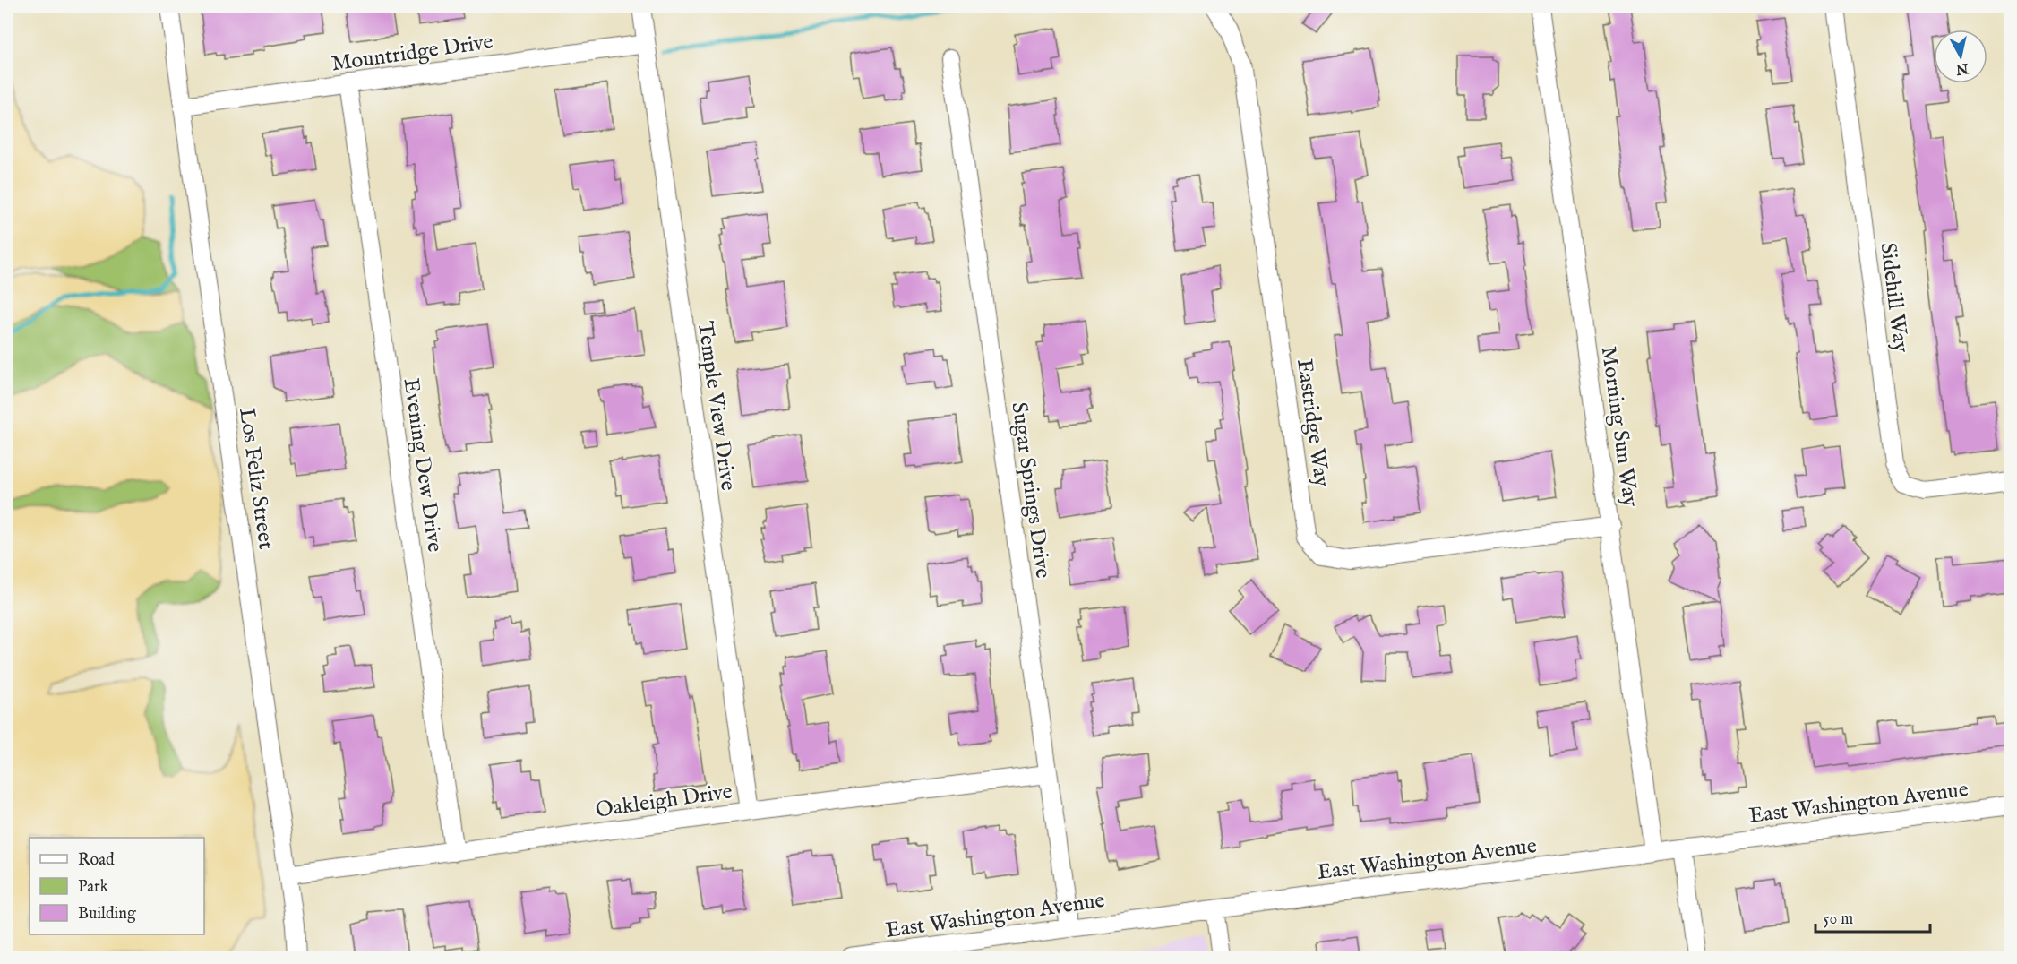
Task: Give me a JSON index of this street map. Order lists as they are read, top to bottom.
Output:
{
  "streets": {
    "street": [
      "Mountridge Drive",
      "Sidehill Way",
      "Temple View Drive",
      "Eastridge Way",
      "Morning Sun Way",
      "Evening Dew Drive",
      "Los Feliz Street",
      "Sugar Springs Drive",
      "Oakleigh Drive",
      "East Washington Avenue"
    ]
  },
  "crossings": [
    ["Mountridge Drive", "Temple View Drive"],
    ["Mountridge Drive", "Evening Dew Drive"],
    ["Mountridge Drive", "Los Feliz Street"],
    ["Temple View Drive", "Oakleigh Drive"],
    ["Eastridge Way", "Morning Sun Way"],
    ["Morning Sun Way", "East Washington Avenue"],
    ["Evening Dew Drive", "Oakleigh Drive"],
    ["Los Feliz Street", "Oakleigh Drive"],
    ["Sugar Springs Drive", "Oakleigh Drive"],
    ["Sugar Springs Drive", "East Washington Avenue"]
  ],
  "legend": ["Road", "Park", "Building"],
  "scale_bar": "50 m",
  "north": "bottom"
}
